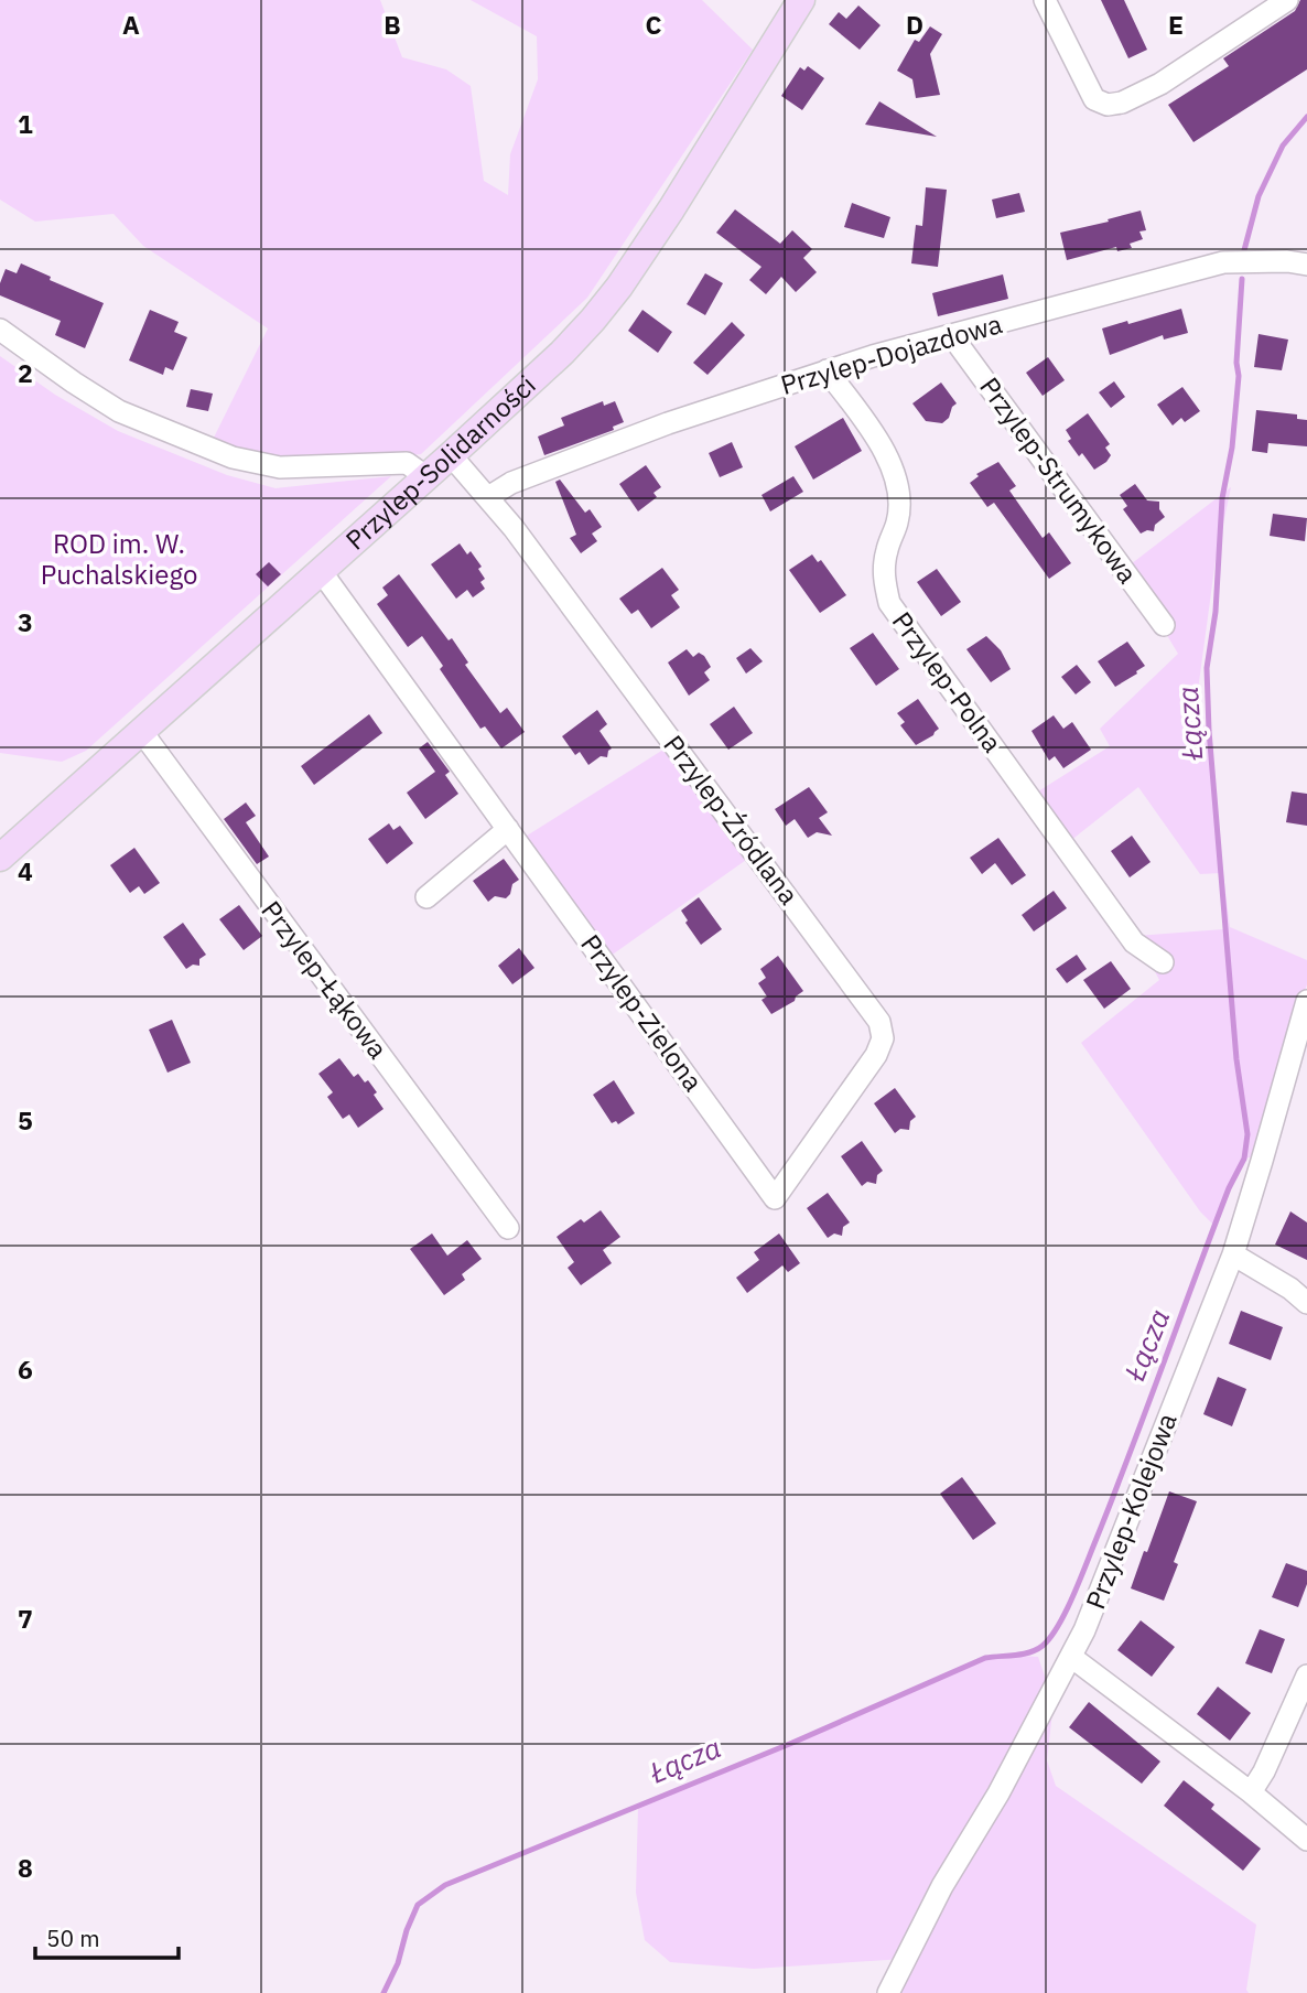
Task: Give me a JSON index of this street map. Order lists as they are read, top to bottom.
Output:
{
  "streets": {
    "main road": ["Przylep-Solidarności"],
    "street": [
      "Przylep-Dojazdowa",
      "Przylep-Strumykowa",
      "Przylep-Polna",
      "Przylep-Źródlana",
      "Przylep-Łąkowa",
      "Przylep-Zielona",
      "Przylep-Kolejowa"
    ]
  },
  "crossings": [
    ["Przylep-Dojazdowa", "Przylep-Strumykowa"],
    ["Przylep-Dojazdowa", "Przylep-Polna"],
    ["Przylep-Dojazdowa", "Przylep-Źródlana"],
    ["Przylep-Solidarności", "Przylep-Źródlana"],
    ["Przylep-Solidarności", "Przylep-Łąkowa"],
    ["Przylep-Solidarności", "Przylep-Zielona"],
    ["Przylep-Źródlana", "Przylep-Zielona"]
  ],
  "water": ["Łącza"],
  "parks": ["ROD im. W. Puchalskiego"],
  "scale_bar": "50 m",
  "grid": {
    "columns": [
      "A",
      "B",
      "C",
      "D",
      "E"
    ],
    "rows": [
      "1",
      "2",
      "3",
      "4",
      "5",
      "6",
      "7",
      "8"
    ]
  }
}
